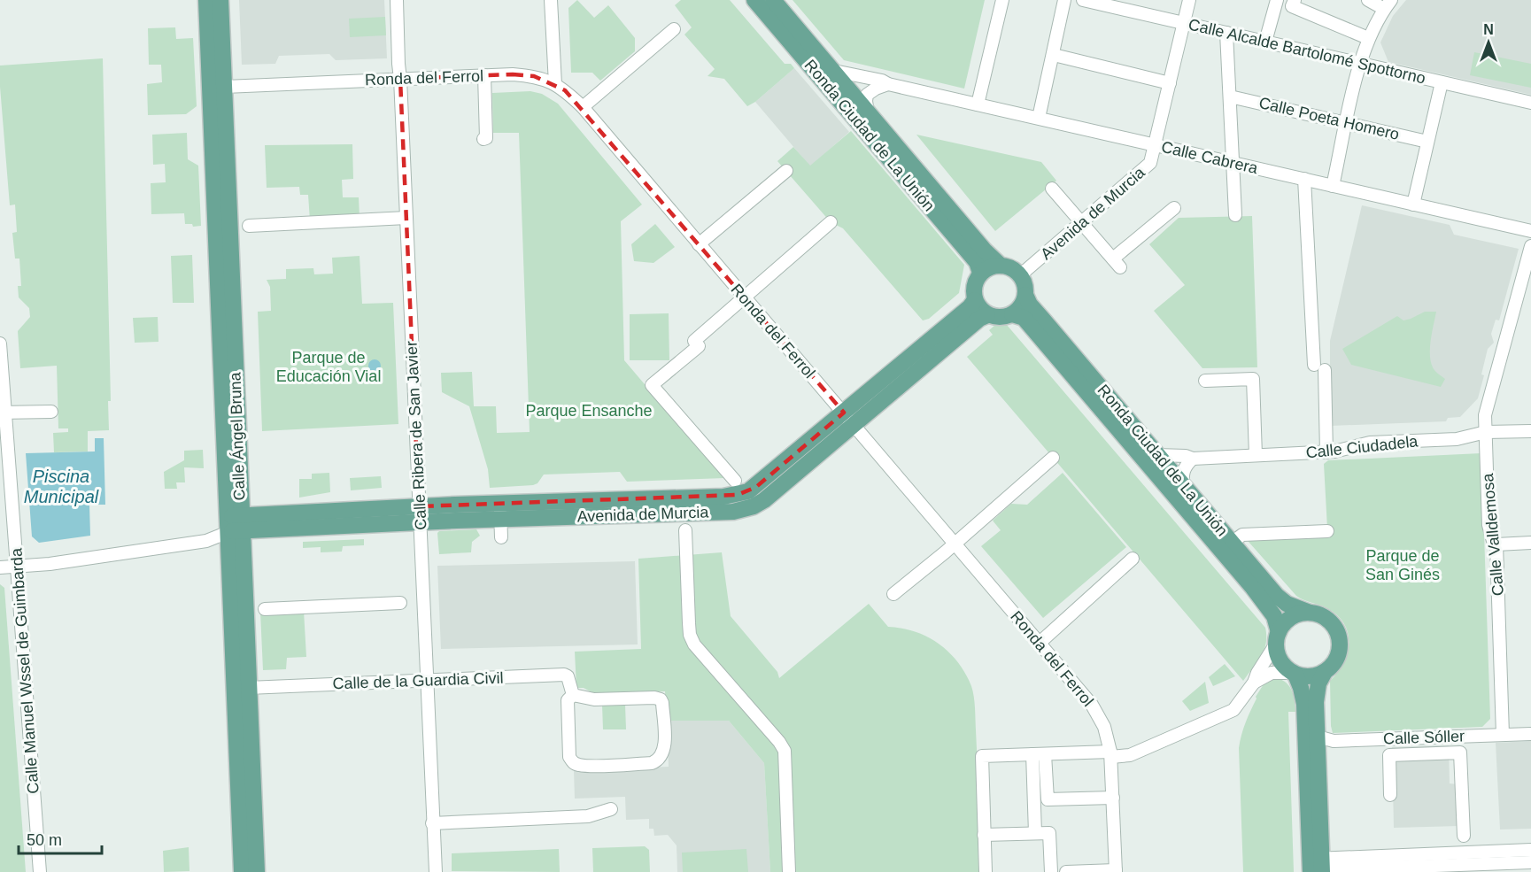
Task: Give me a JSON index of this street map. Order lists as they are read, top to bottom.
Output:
{
  "streets": {
    "main road": ["Ronda Ciudad de La Unión", "Avenida de Murcia", "Calle Ángel Bruna"],
    "street": [
      "Calle Alcalde Bartolomé Spottorno",
      "Ronda del Ferrol",
      "Calle Poeta Homero",
      "Calle Cabrera",
      "Calle Ribera de San Javier",
      "Calle Ciudadela",
      "Calle Valldemosa",
      "Calle Manuel Wssel de Guimbarda",
      "Calle de la Guardia Civil",
      "Calle Sóller"
    ]
  },
  "crossings": [
    ["Calle Alcalde Bartolomé Spottorno", "Avenida de Murcia"],
    ["Ronda del Ferrol", "Avenida de Murcia"],
    ["Ronda del Ferrol", "Calle Ribera de San Javier"],
    ["Ronda del Ferrol", "Calle Ángel Bruna"],
    ["Ronda Ciudad de La Unión", "Calle Cabrera"],
    ["Ronda Ciudad de La Unión", "Avenida de Murcia"],
    ["Ronda Ciudad de La Unión", "Calle Ciudadela"],
    ["Calle Cabrera", "Avenida de Murcia"],
    ["Avenida de Murcia", "Calle Ribera de San Javier"],
    ["Avenida de Murcia", "Calle Ángel Bruna"],
    ["Calle Ribera de San Javier", "Calle de la Guardia Civil"],
    ["Calle Ángel Bruna", "Calle de la Guardia Civil"],
    ["Calle Ciudadela", "Calle Valldemosa"],
    ["Calle Valldemosa", "Calle Sóller"]
  ],
  "water": ["Piscina Municipal"],
  "parks": ["Parque de Educación Vial", "Parque Ensanche", "Parque de San Ginés"],
  "scale_bar": "50 m",
  "north": "top"
}
